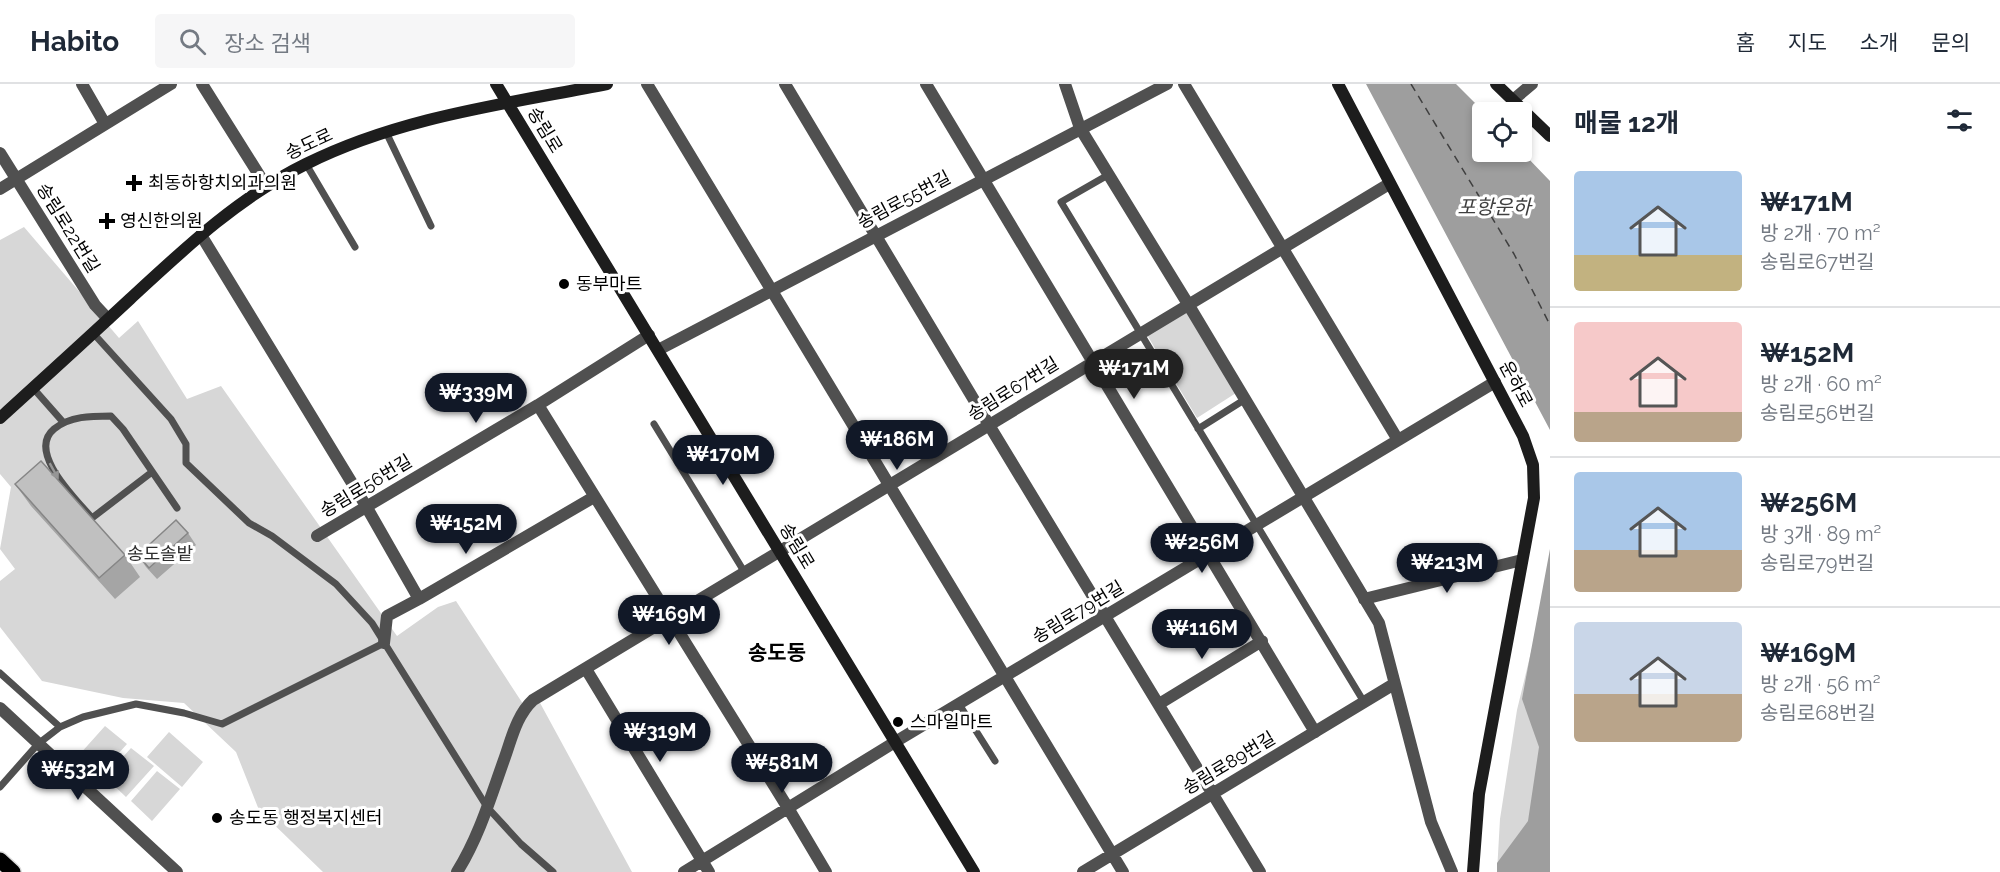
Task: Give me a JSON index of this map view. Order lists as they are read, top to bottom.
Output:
{
  "streets": {
    "street": [
      "송림로",
      "송도로",
      "송림로55번길",
      "송림로22번길",
      "운하로",
      "송림로67번길",
      "송림로56번길",
      "송림로79번길",
      "송림로89번길"
    ]
  },
  "crossings": [
    ["송림로", "송도로"],
    ["송림로", "송림로55번길"],
    ["송림로", "송림로67번길"],
    ["송림로", "송림로56번길"],
    ["송림로", "송림로79번길"],
    ["송도로", "송림로22번길"],
    ["운하로", "송림로67번길"],
    ["운하로", "송림로79번길"]
  ],
  "districts": ["송도동"],
  "water": ["포항운하"],
  "parks": ["송도솔밭"],
  "places": {
    "health": ["최동하항치외과의원", "영신한의원"],
    "other": ["동부마트", "스마일마트", "송도동 행정복지센터"]
  },
  "page": {
    "header": "Habito",
    "search": "장소 검색",
    "nav": [
      "홈",
      "지도",
      "소개",
      "문의"
    ],
    "heading": "매물 12개",
    "list": [
      {
        "name": "₩171M",
        "note": "방 2개 · 70 m² · 송림로67번길"
      },
      {
        "name": "₩152M",
        "note": "방 2개 · 60 m² · 송림로56번길"
      },
      {
        "name": "₩256M",
        "note": "방 3개 · 89 m² · 송림로79번길"
      },
      {
        "name": "₩169M",
        "note": "방 2개 · 56 m² · 송림로68번길"
      }
    ],
    "price": [
      "₩171M",
      "₩339M",
      "₩186M",
      "₩170M",
      "₩152M",
      "₩256M",
      "₩213M",
      "₩169M",
      "₩116M",
      "₩319M",
      "₩581M",
      "₩532M"
    ]
  }
}
